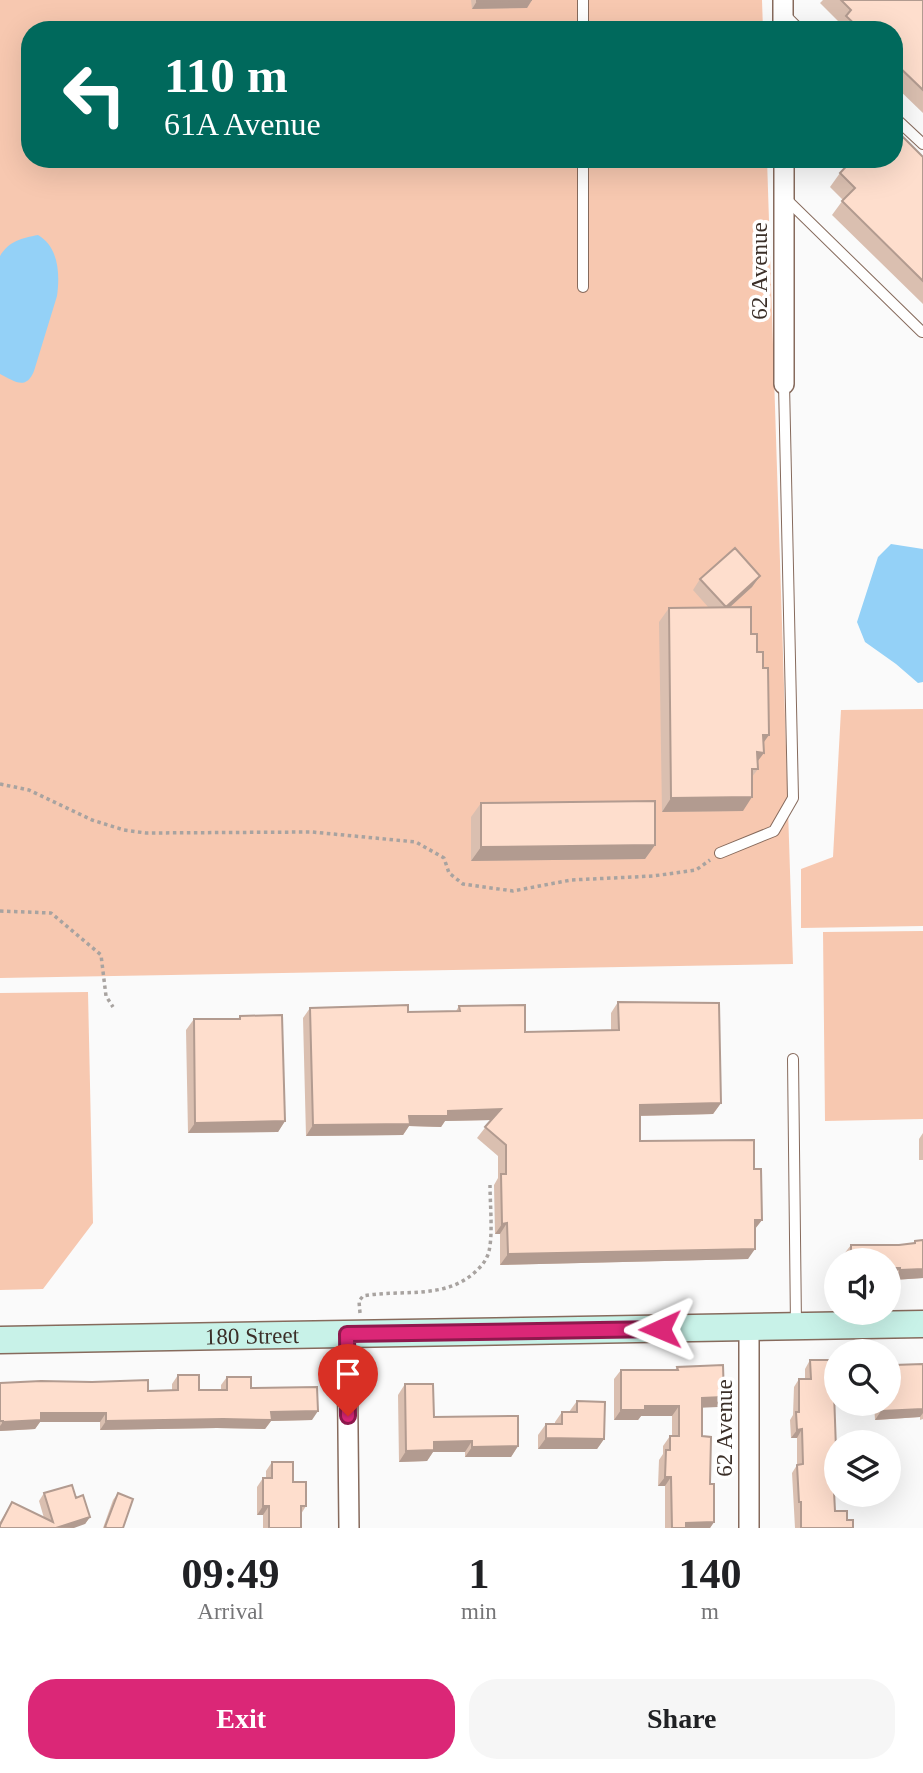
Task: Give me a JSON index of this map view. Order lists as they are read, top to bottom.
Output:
{
  "streets": {
    "street": ["62 Avenue", "180 Street"]
  },
  "crossings": [
    ["62 Avenue", "180 Street"]
  ],
  "page": {
    "turn": ["110 m", "61A Avenue"],
    "eta": [
      "09:49",
      "Arrival",
      "1",
      "min",
      "140",
      "m"
    ],
    "buttons": ["Exit", "Share"]
  }
}
